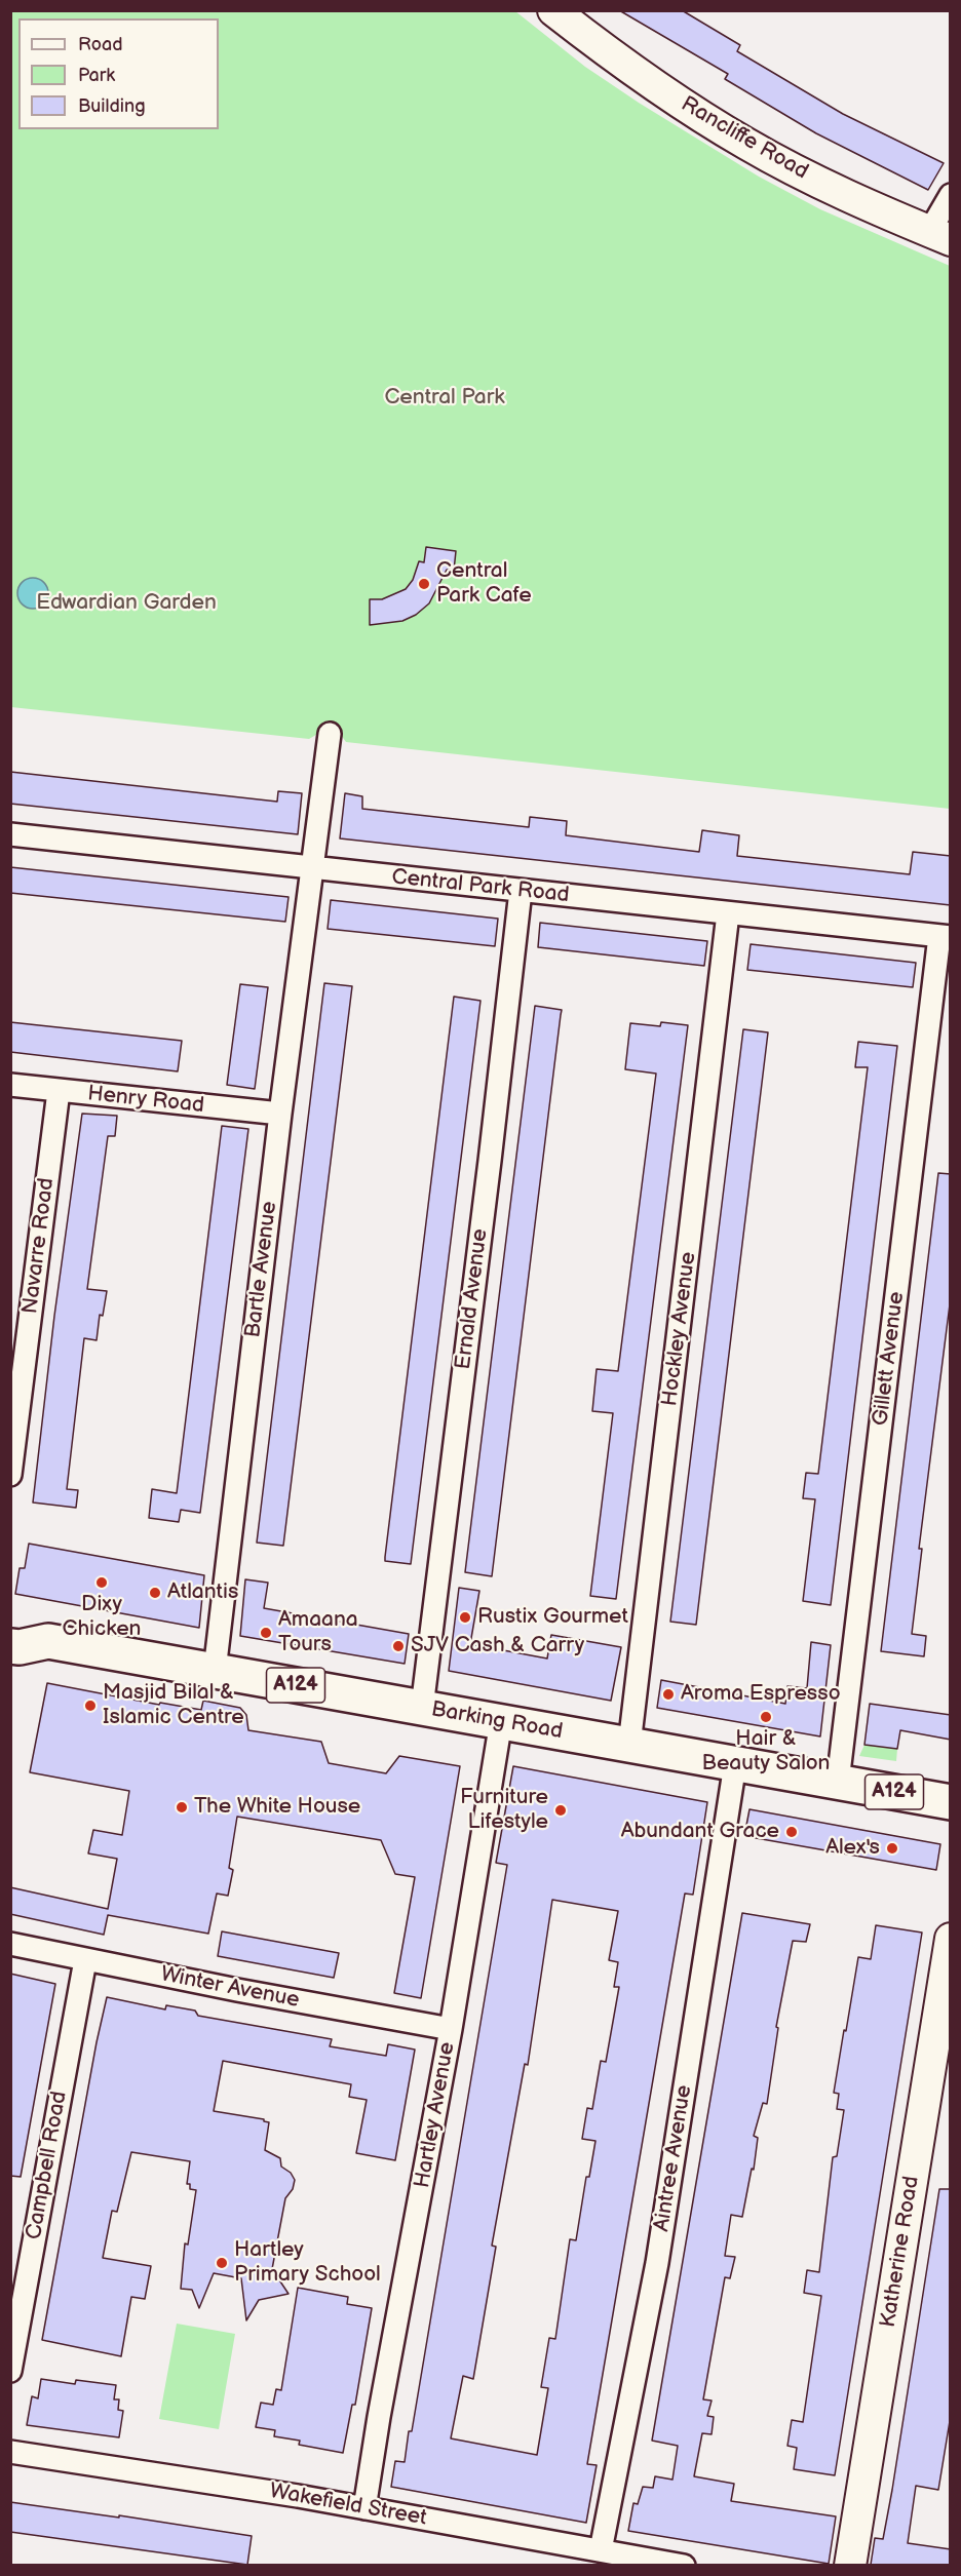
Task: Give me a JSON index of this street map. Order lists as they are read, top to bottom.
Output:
{
  "streets": {
    "main road": [
      "Rancliffe Road",
      "A124",
      "Barking Road",
      "Katherine Road"
    ],
    "street": [
      "Central Park Road",
      "Henry Road",
      "Navarre Road",
      "Bartle Avenue",
      "Ernald Avenue",
      "Hockley Avenue",
      "Gillett Avenue",
      "Winter Avenue",
      "Hartley Avenue",
      "Aintree Avenue",
      "Campbell Road",
      "Wakefield Street"
    ]
  },
  "crossings": [
    ["Central Park Road", "Bartle Avenue"],
    ["Central Park Road", "Ernald Avenue"],
    ["Central Park Road", "Hockley Avenue"],
    ["Central Park Road", "Gillett Avenue"],
    ["Henry Road", "Navarre Road"],
    ["Henry Road", "Bartle Avenue"],
    ["Bartle Avenue", "Barking Road"],
    ["Ernald Avenue", "Barking Road"],
    ["Hockley Avenue", "Barking Road"],
    ["Gillett Avenue", "Barking Road"],
    ["Barking Road", "Hartley Avenue"],
    ["Barking Road", "Aintree Avenue"],
    ["Winter Avenue", "Hartley Avenue"],
    ["Winter Avenue", "Campbell Road"],
    ["Hartley Avenue", "Wakefield Street"],
    ["Aintree Avenue", "Wakefield Street"]
  ],
  "parks": ["Central Park", "Edwardian Garden"],
  "places": [
    "Central Park Cafe",
    "Dixy Chicken",
    "Atlantis",
    "Rustix Gourmet",
    "Amaana Tours",
    "SJV Cash & Carry",
    "Aroma Espresso",
    "Masjid Bilal & Islamic Centre",
    "Hair & Beauty Salon",
    "The White House",
    "Furniture Lifestyle",
    "Abundant Grace",
    "Alex's",
    "Hartley Primary School"
  ],
  "legend": ["Road", "Park", "Building"]
}
